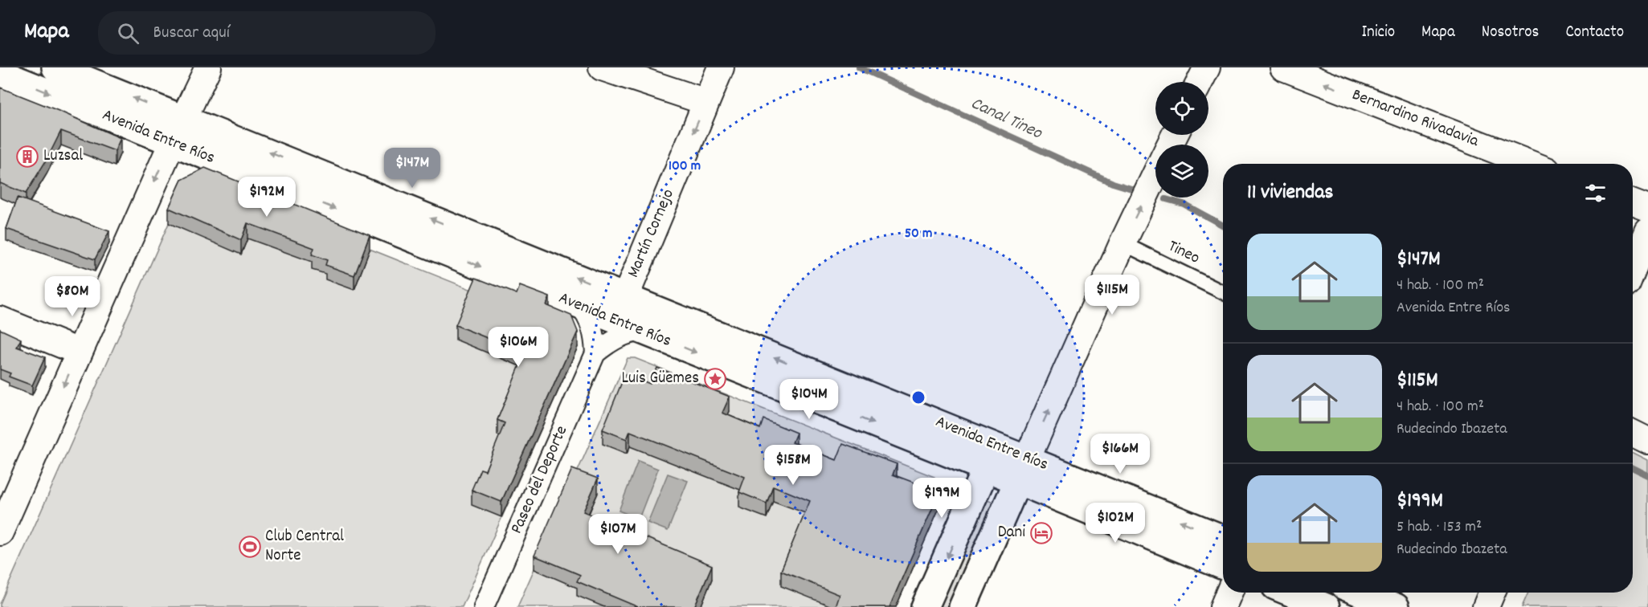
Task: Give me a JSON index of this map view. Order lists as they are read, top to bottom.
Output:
{
  "streets": {
    "main road": ["Avenida Entre Ríos"],
    "street": ["Bernardino Rivadavia", "Martín Cornejo", "Paseo del Deporte"],
    "lane": ["Tineo"]
  },
  "crossings": [
    ["Avenida Entre Ríos", "Martín Cornejo"]
  ],
  "one_way": ["Bernardino Rivadavia", "Martín Cornejo"],
  "water": ["Canal Tineo"],
  "places": {
    "building": ["Luzsal"],
    "place": ["Luis Güemes"],
    "hotel": ["Dani"],
    "sports": ["Club Central Norte"]
  },
  "page": {
    "header": "Mapa",
    "search": "Buscar aquí",
    "nav": [
      "Inicio",
      "Mapa",
      "Nosotros",
      "Contacto"
    ],
    "price": [
      "$147M",
      "$192M",
      "$115M",
      "$80M",
      "$106M",
      "$104M",
      "$166M",
      "$158M",
      "$199M",
      "$102M",
      "$107M"
    ],
    "heading": "11 viviendas",
    "list": [
      {
        "name": "$147M",
        "note": "4 hab. · 100 m² · Avenida Entre Ríos"
      },
      {
        "name": "$115M",
        "note": "4 hab. · 100 m² · Rudecindo Ibazeta"
      },
      {
        "name": "$199M",
        "note": "5 hab. · 153 m² · Rudecindo Ibazeta"
      }
    ]
  },
  "rings": ["100 m", "50 m"]
}
